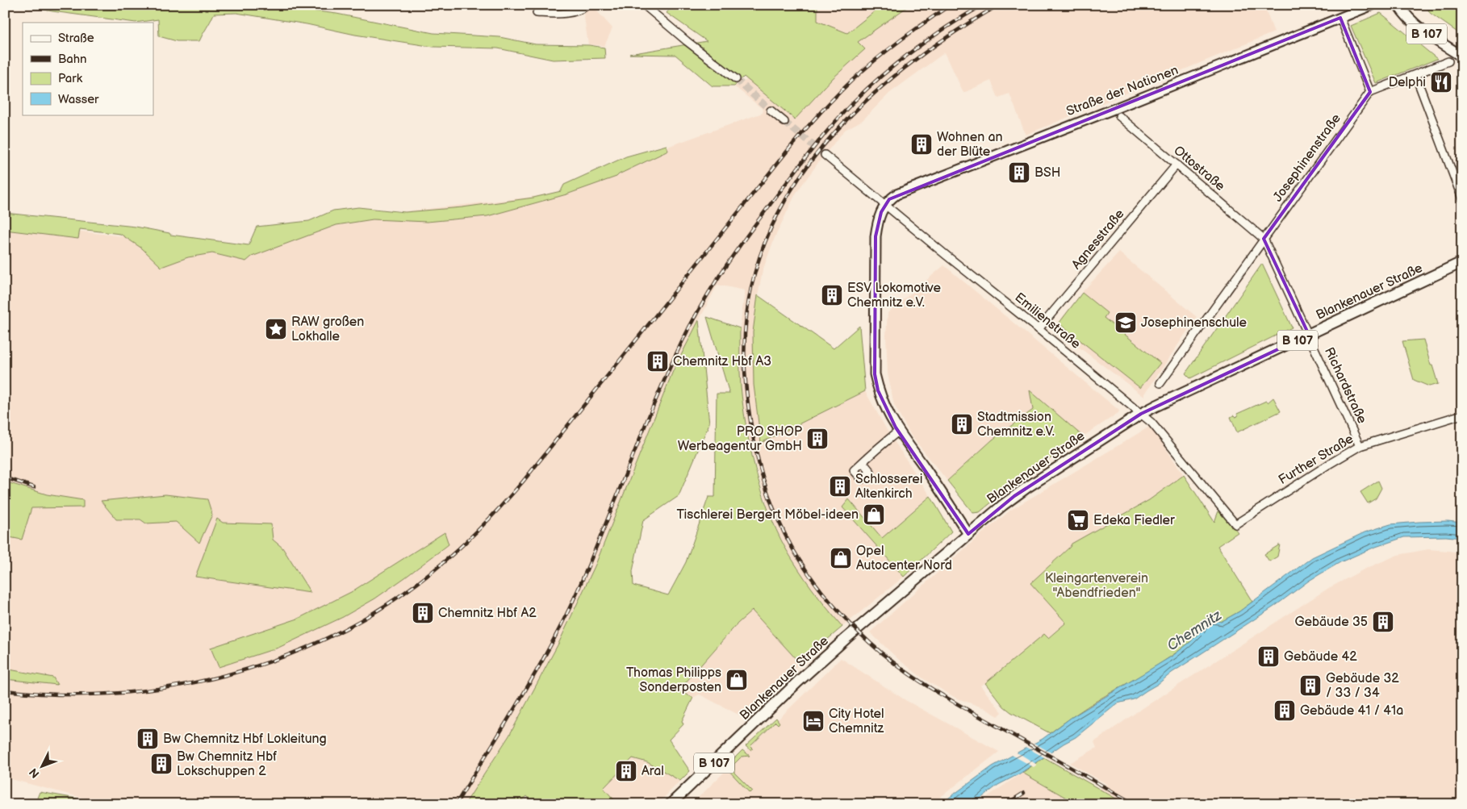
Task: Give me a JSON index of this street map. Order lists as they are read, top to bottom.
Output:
{
  "streets": {
    "main road": ["B 107", "Straße der Nationen", "Blankenauer Straße"],
    "street": [
      "Josephinenstraße",
      "Ottostraße",
      "Agnesstraße",
      "Emilienstraße",
      "Richardstraße",
      "Further Straße"
    ]
  },
  "crossings": [
    ["Straße der Nationen", "Emilienstraße"],
    ["Josephinenstraße", "Ottostraße"],
    ["Josephinenstraße", "Richardstraße"],
    ["Ottostraße", "Agnesstraße"],
    ["Ottostraße", "Richardstraße"],
    ["Agnesstraße", "Emilienstraße"],
    ["Blankenauer Straße", "Emilienstraße"],
    ["Blankenauer Straße", "Richardstraße"],
    ["Emilienstraße", "Further Straße"],
    ["Richardstraße", "Further Straße"]
  ],
  "water": ["Chemnitz"],
  "parks": ["Kleingartenverein \"Abendfrieden\""],
  "places": {
    "restaurant": ["Delphi"],
    "building": [
      "Wohnen an der Blüte",
      "BSH",
      "ESV Lokomotive Chemnitz e.V.",
      "Chemnitz Hbf A3",
      "Stadtmission Chemnitz e.V.",
      "PRO SHOP Werbeagentur GmbH",
      "Schlosserei Altenkirch",
      "Chemnitz Hbf A2",
      "Gebäude 35",
      "Gebäude 42",
      "Gebäude 32 / 33 / 34",
      "Gebäude 41 / 41a",
      "Bw Chemnitz Hbf Lokleitung",
      "Bw Chemnitz Hbf Lokschuppen 2",
      "Aral"
    ],
    "school or university": ["Josephinenschule"],
    "place": ["RAW großen Lokhalle"],
    "shop": ["Tischlerei Bergert Möbel-ideen", "Opel Autocenter Nord", "Thomas Philipps Sonderposten"],
    "supermarket": ["Edeka Fiedler"],
    "hotel": ["City Hotel Chemnitz"]
  },
  "legend": [
    "Straße",
    "Bahn",
    "Park",
    "Wasser"
  ],
  "north": "bottom left"
}
